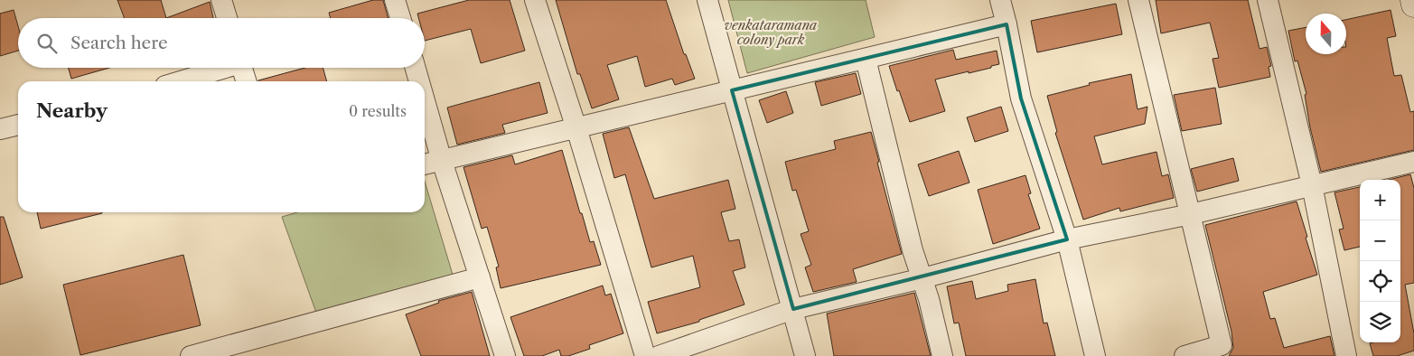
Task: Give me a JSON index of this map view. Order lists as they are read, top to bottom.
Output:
{
  "parks": ["venkataramana colony park"],
  "north": "top",
  "page": {
    "search": "Search here",
    "heading": ["Nearby", "0 results"],
    "map_buttons": ["+", "−"]
  }
}
